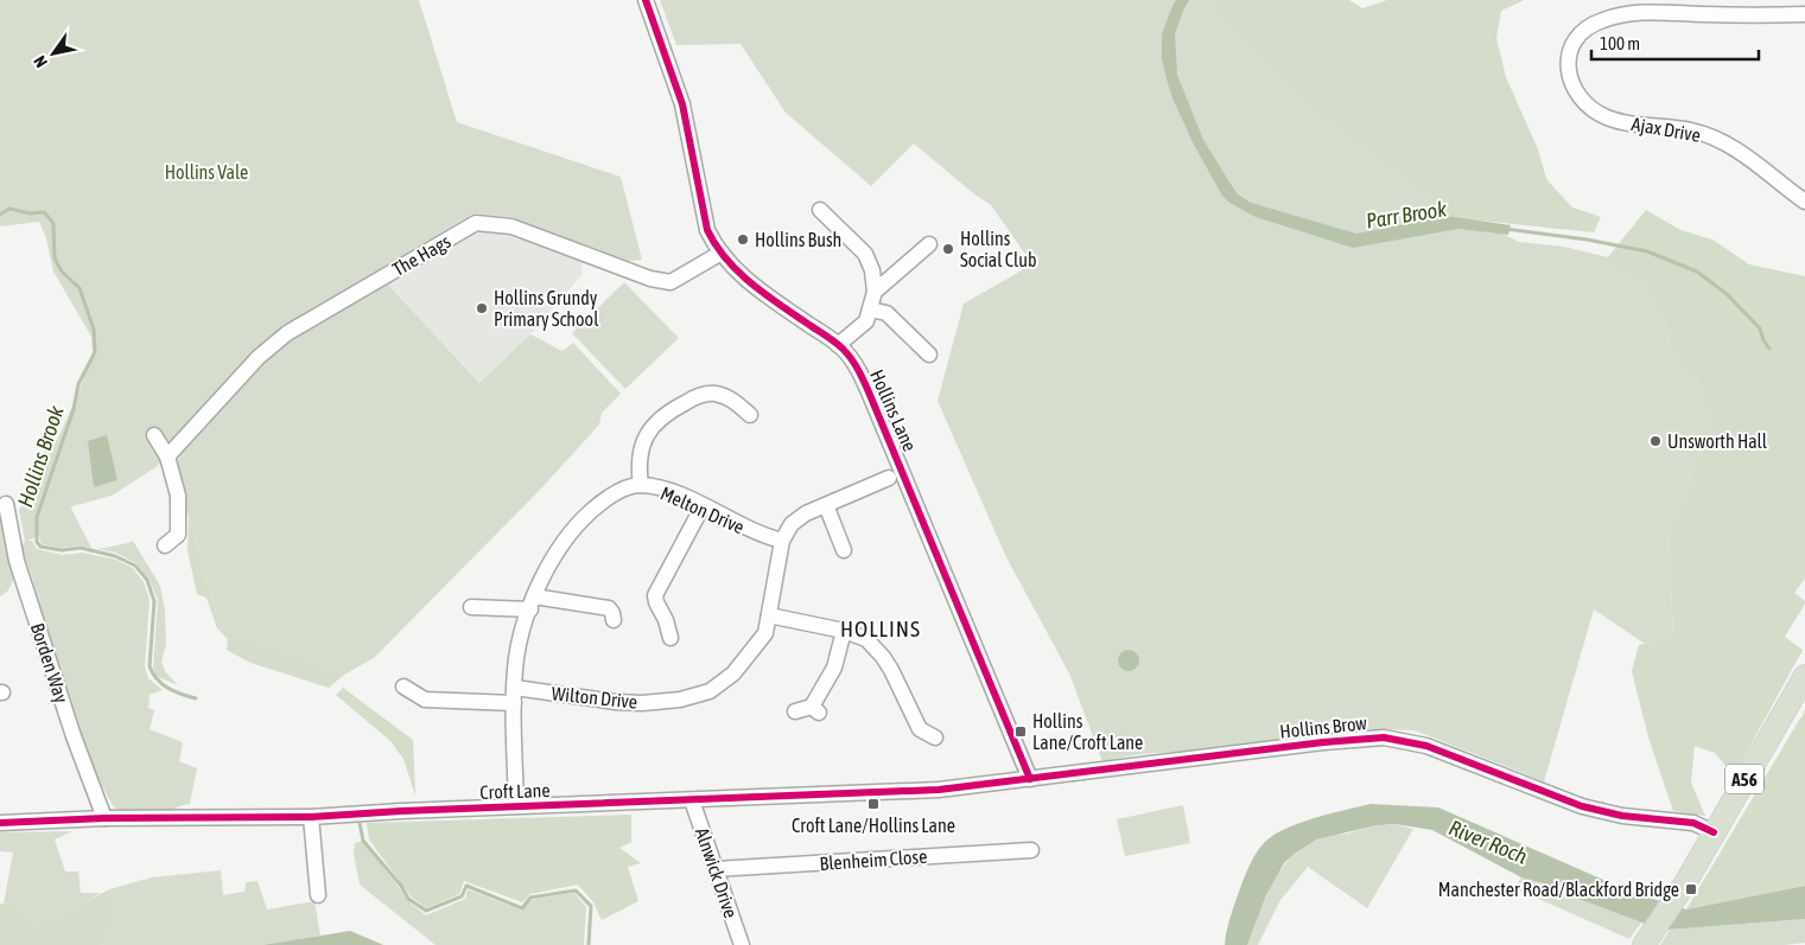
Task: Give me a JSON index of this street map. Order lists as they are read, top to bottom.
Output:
{
  "streets": {
    "highway": ["A56"],
    "street": [
      "Ajax Drive",
      "The Hags",
      "Hollins Lane",
      "Melton Drive",
      "Borden Way",
      "Wilton Drive",
      "Hollins Brow",
      "Croft Lane",
      "Blenheim Close",
      "Alnwick Drive"
    ]
  },
  "crossings": [
    ["The Hags", "Hollins Lane"],
    ["Hollins Lane", "Hollins Brow"],
    ["Hollins Lane", "Croft Lane"],
    ["Melton Drive", "Wilton Drive"],
    ["Melton Drive", "Croft Lane"],
    ["Borden Way", "Croft Lane"],
    ["Hollins Brow", "A56"],
    ["Hollins Brow", "Croft Lane"],
    ["Croft Lane", "Alnwick Drive"],
    ["Blenheim Close", "Alnwick Drive"]
  ],
  "districts": ["HOLLINS"],
  "water": ["Parr Brook", "Hollins Brook", "River Roch"],
  "parks": ["Hollins Vale"],
  "places": {
    "other": [
      "Hollins Bush",
      "Hollins Social Club",
      "Hollins Grundy Primary School",
      "Unsworth Hall"
    ],
    "transit": ["Hollins Lane/Croft Lane", "Croft Lane/Hollins Lane", "Manchester Road/Blackford Bridge"]
  },
  "scale_bar": "100 m",
  "north": "bottom left"
}
